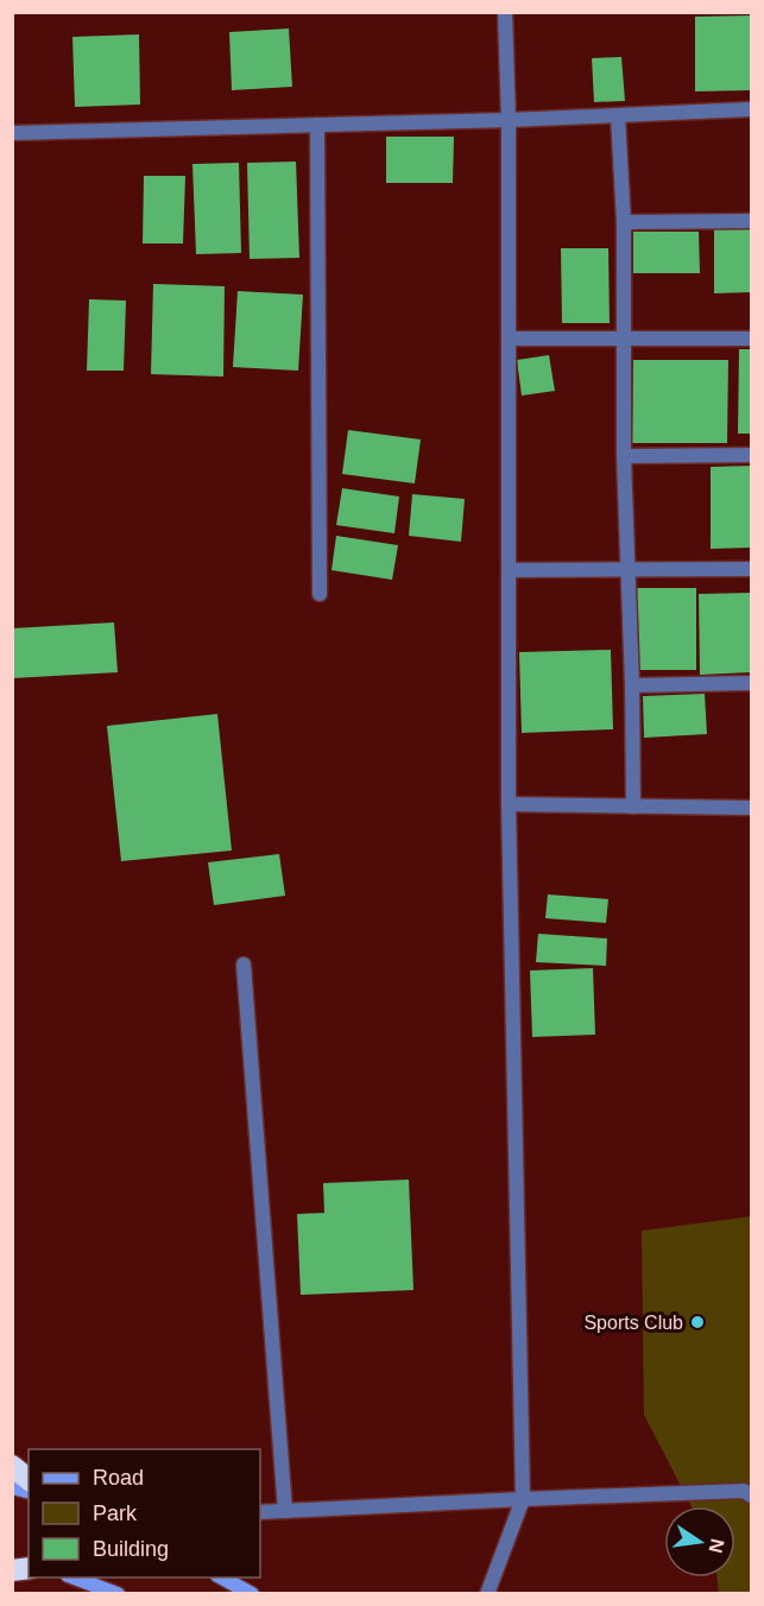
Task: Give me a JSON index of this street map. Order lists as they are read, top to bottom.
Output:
{
  "places": ["Sports Club"],
  "legend": ["Road", "Park", "Building"],
  "north": "right"
}
